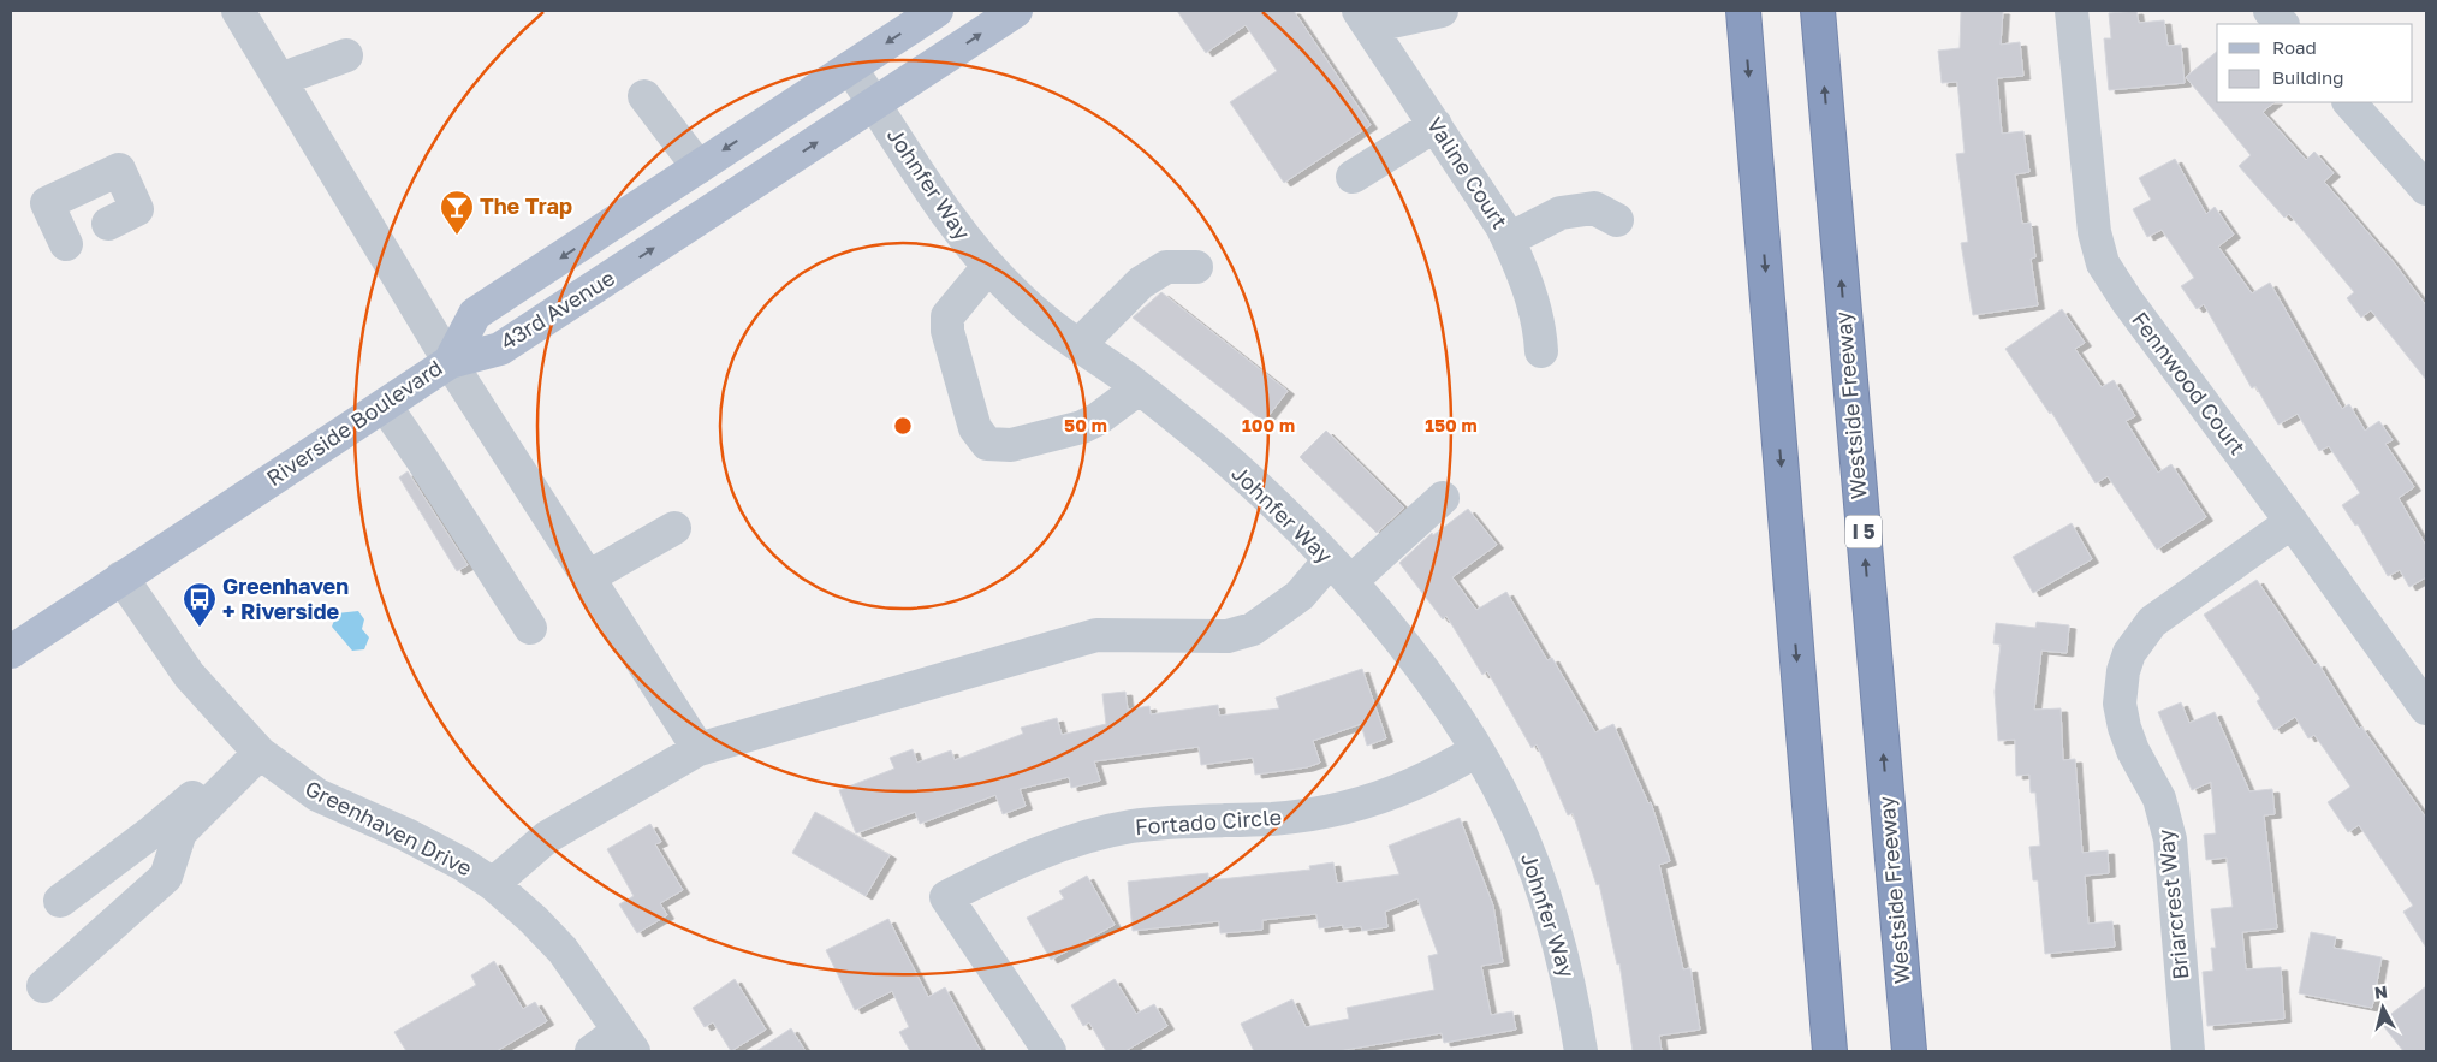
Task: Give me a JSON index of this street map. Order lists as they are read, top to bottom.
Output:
{
  "streets": {
    "highway": ["Westside Freeway", "I 5"],
    "main road": ["43rd Avenue", "Riverside Boulevard"],
    "street": [
      "Valine Court",
      "Johnfer Way",
      "Fennwood Court",
      "Fortado Circle",
      "Greenhaven Drive",
      "Briarcrest Way"
    ]
  },
  "crossings": [
    ["Johnfer Way", "43rd Avenue"],
    ["Johnfer Way", "Fortado Circle"],
    ["43rd Avenue", "Riverside Boulevard"],
    ["Fennwood Court", "Briarcrest Way"],
    ["Riverside Boulevard", "Greenhaven Drive"]
  ],
  "places": {
    "bar": ["The Trap"],
    "bus stop": ["Greenhaven + Riverside"]
  },
  "legend": ["Road", "Building"],
  "north": "top",
  "rings": ["50 m", "100 m", "150 m"]
}
